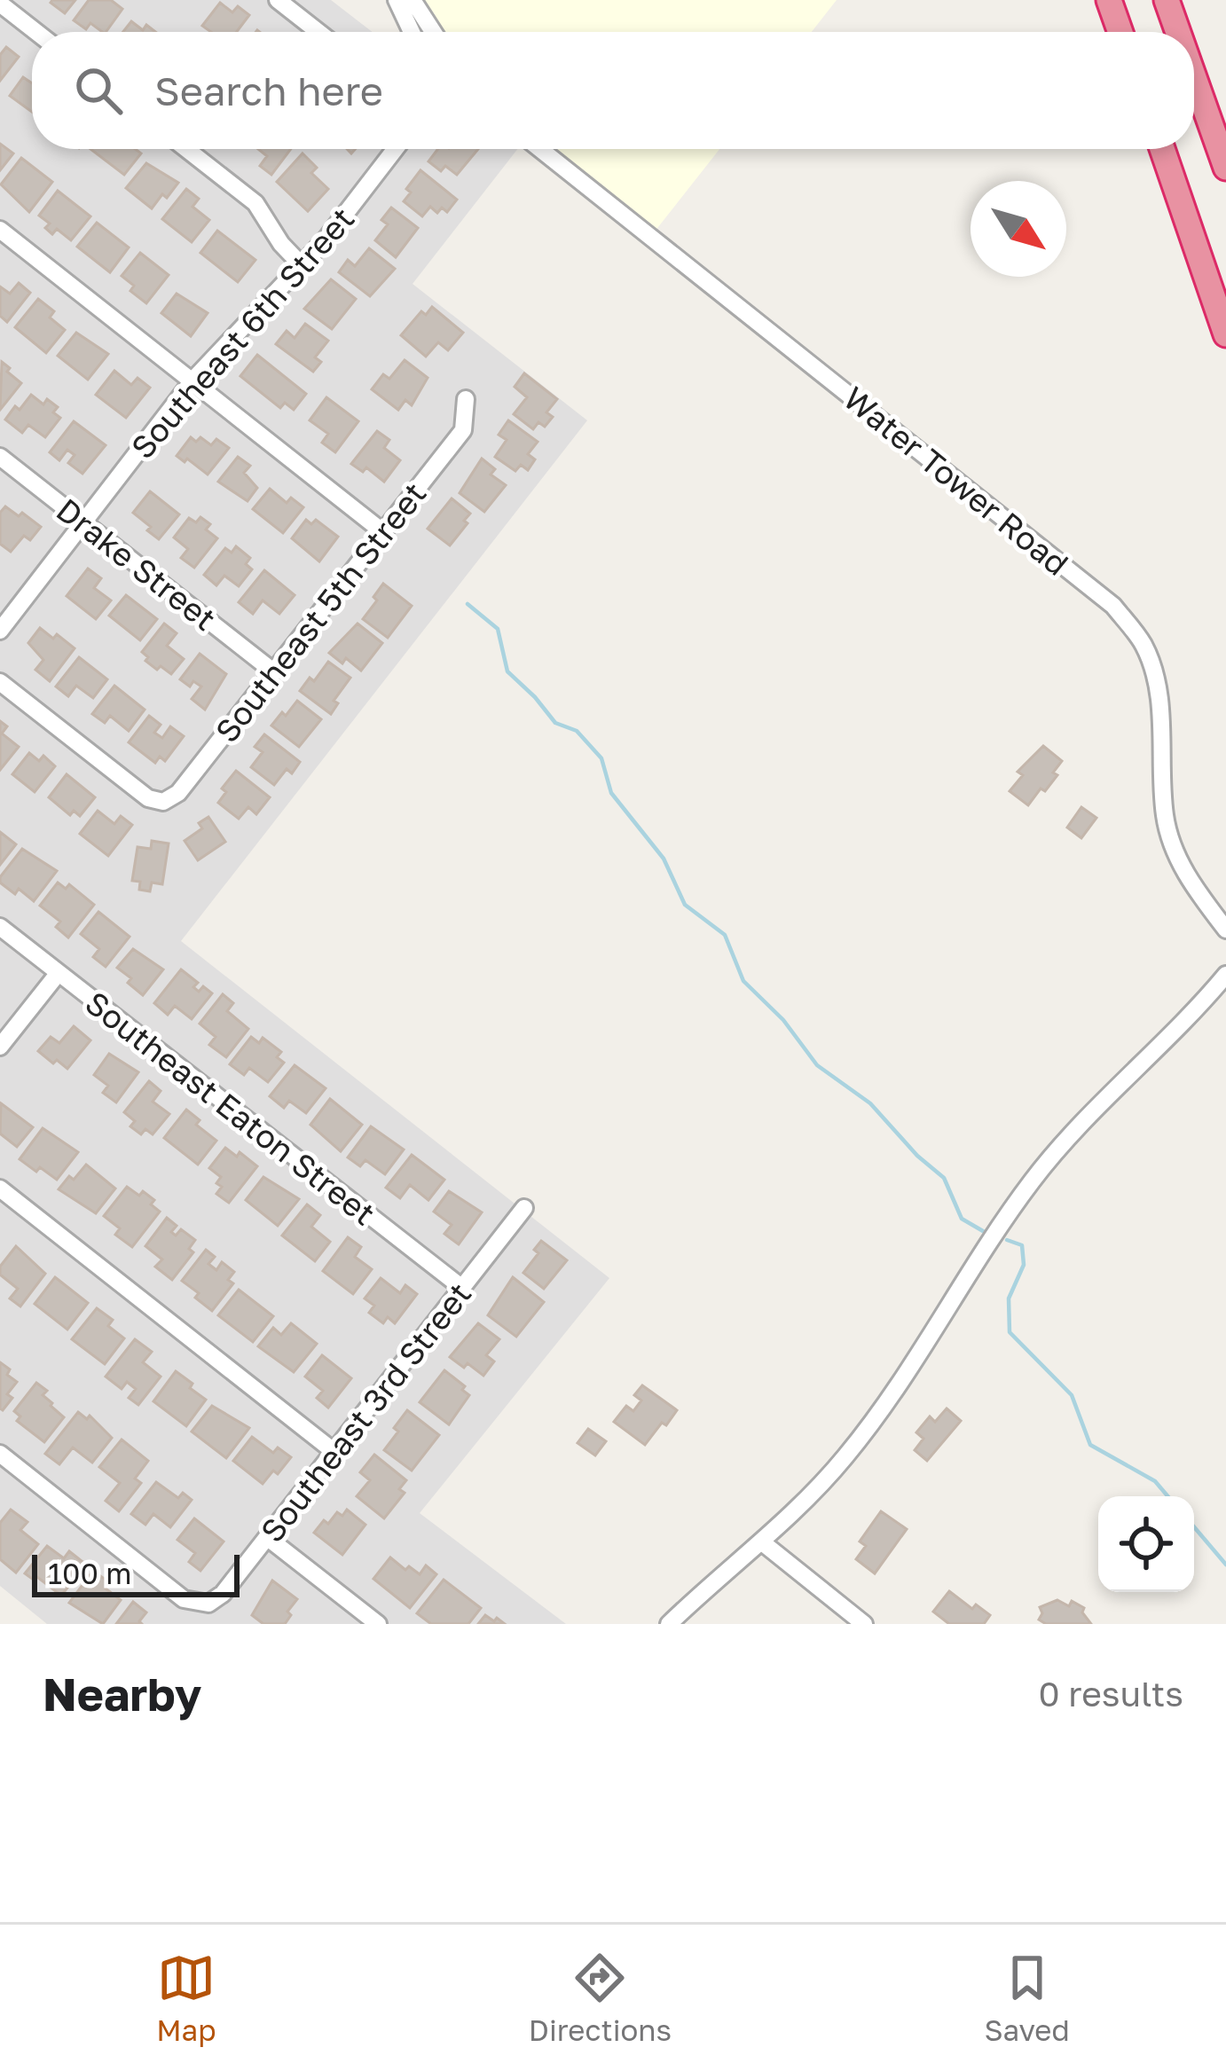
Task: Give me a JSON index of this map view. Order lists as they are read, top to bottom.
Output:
{
  "streets": {
    "street": [
      "Southeast 6th Street",
      "Water Tower Road",
      "Drake Street",
      "Southeast 5th Street",
      "Southeast Eaton Street",
      "Southeast 3rd Street"
    ]
  },
  "crossings": [
    ["Southeast 6th Street", "Drake Street"],
    ["Drake Street", "Southeast 5th Street"],
    ["Southeast Eaton Street", "Southeast 3rd Street"]
  ],
  "scale_bar": "100 m",
  "north": "bottom right",
  "page": {
    "search": "Search here",
    "scale": "100 m",
    "heading": ["Nearby", "0 results"],
    "nav": ["Map", "Directions", "Saved"]
  }
}
